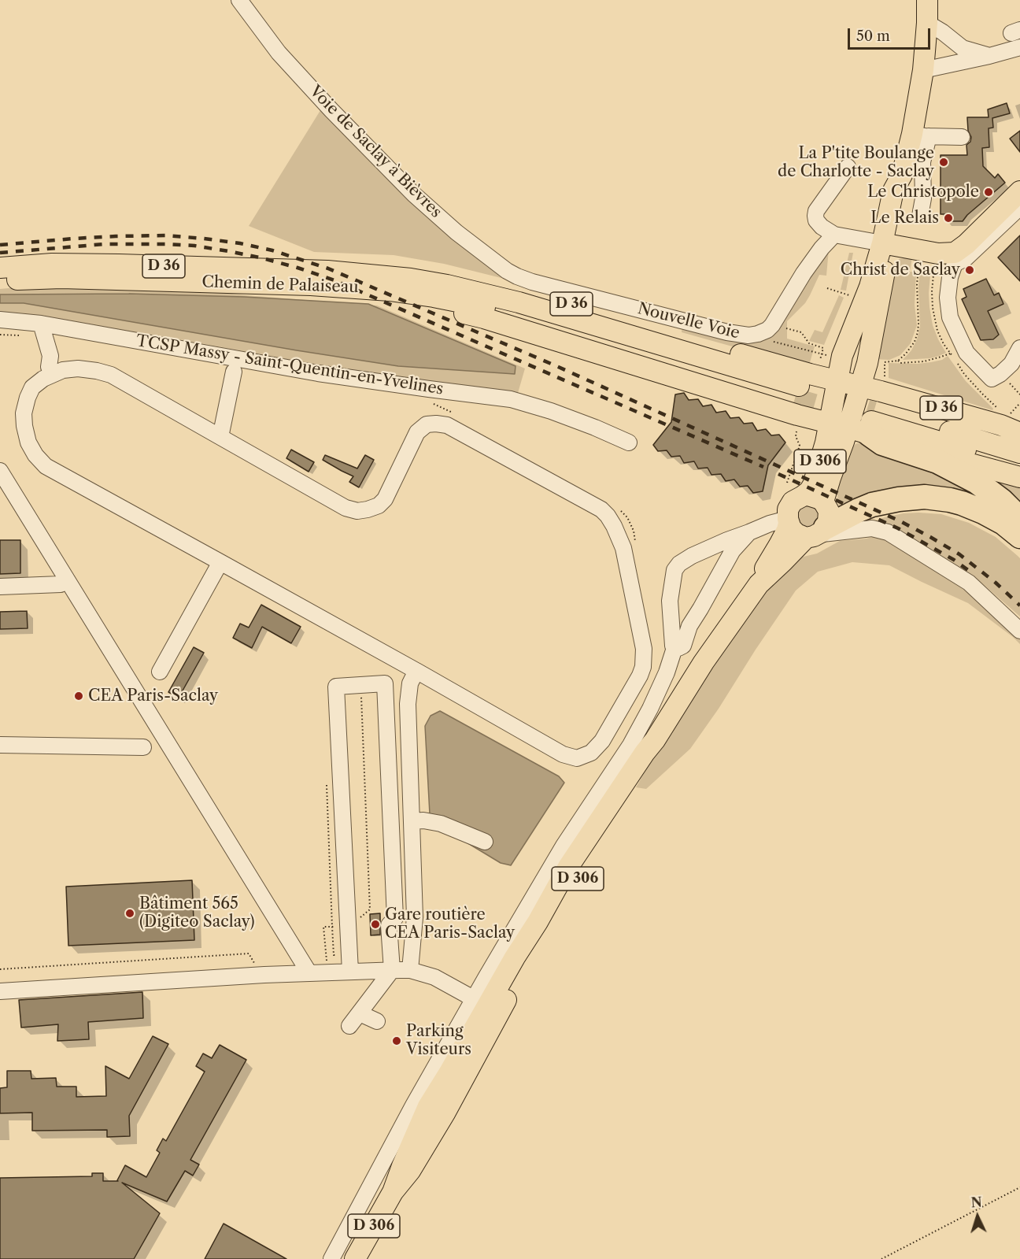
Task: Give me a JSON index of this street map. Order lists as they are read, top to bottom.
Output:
{
  "streets": {
    "main road": ["D 36", "Chemin de Palaiseau", "D 306"],
    "street": ["Voie de Saclay à Bièvres", "Nouvelle Voie", "TCSP Massy - Saint-Quentin-en-Yvelines"]
  },
  "crossings": [
    ["Voie de Saclay à Bièvres", "Nouvelle Voie"],
    ["D 36", "Chemin de Palaiseau"],
    ["D 36", "D 306"]
  ],
  "places": [
    "La P'tite Boulange de Charlotte - Saclay",
    "Le Christopole",
    "Le Relais",
    "Christ de Saclay",
    "CEA Paris-Saclay",
    "Bâtiment 565 (Digiteo Saclay)",
    "Gare routière CEA Paris-Saclay",
    "Parking Visiteurs"
  ],
  "scale_bar": "50 m",
  "north": "top"
}
